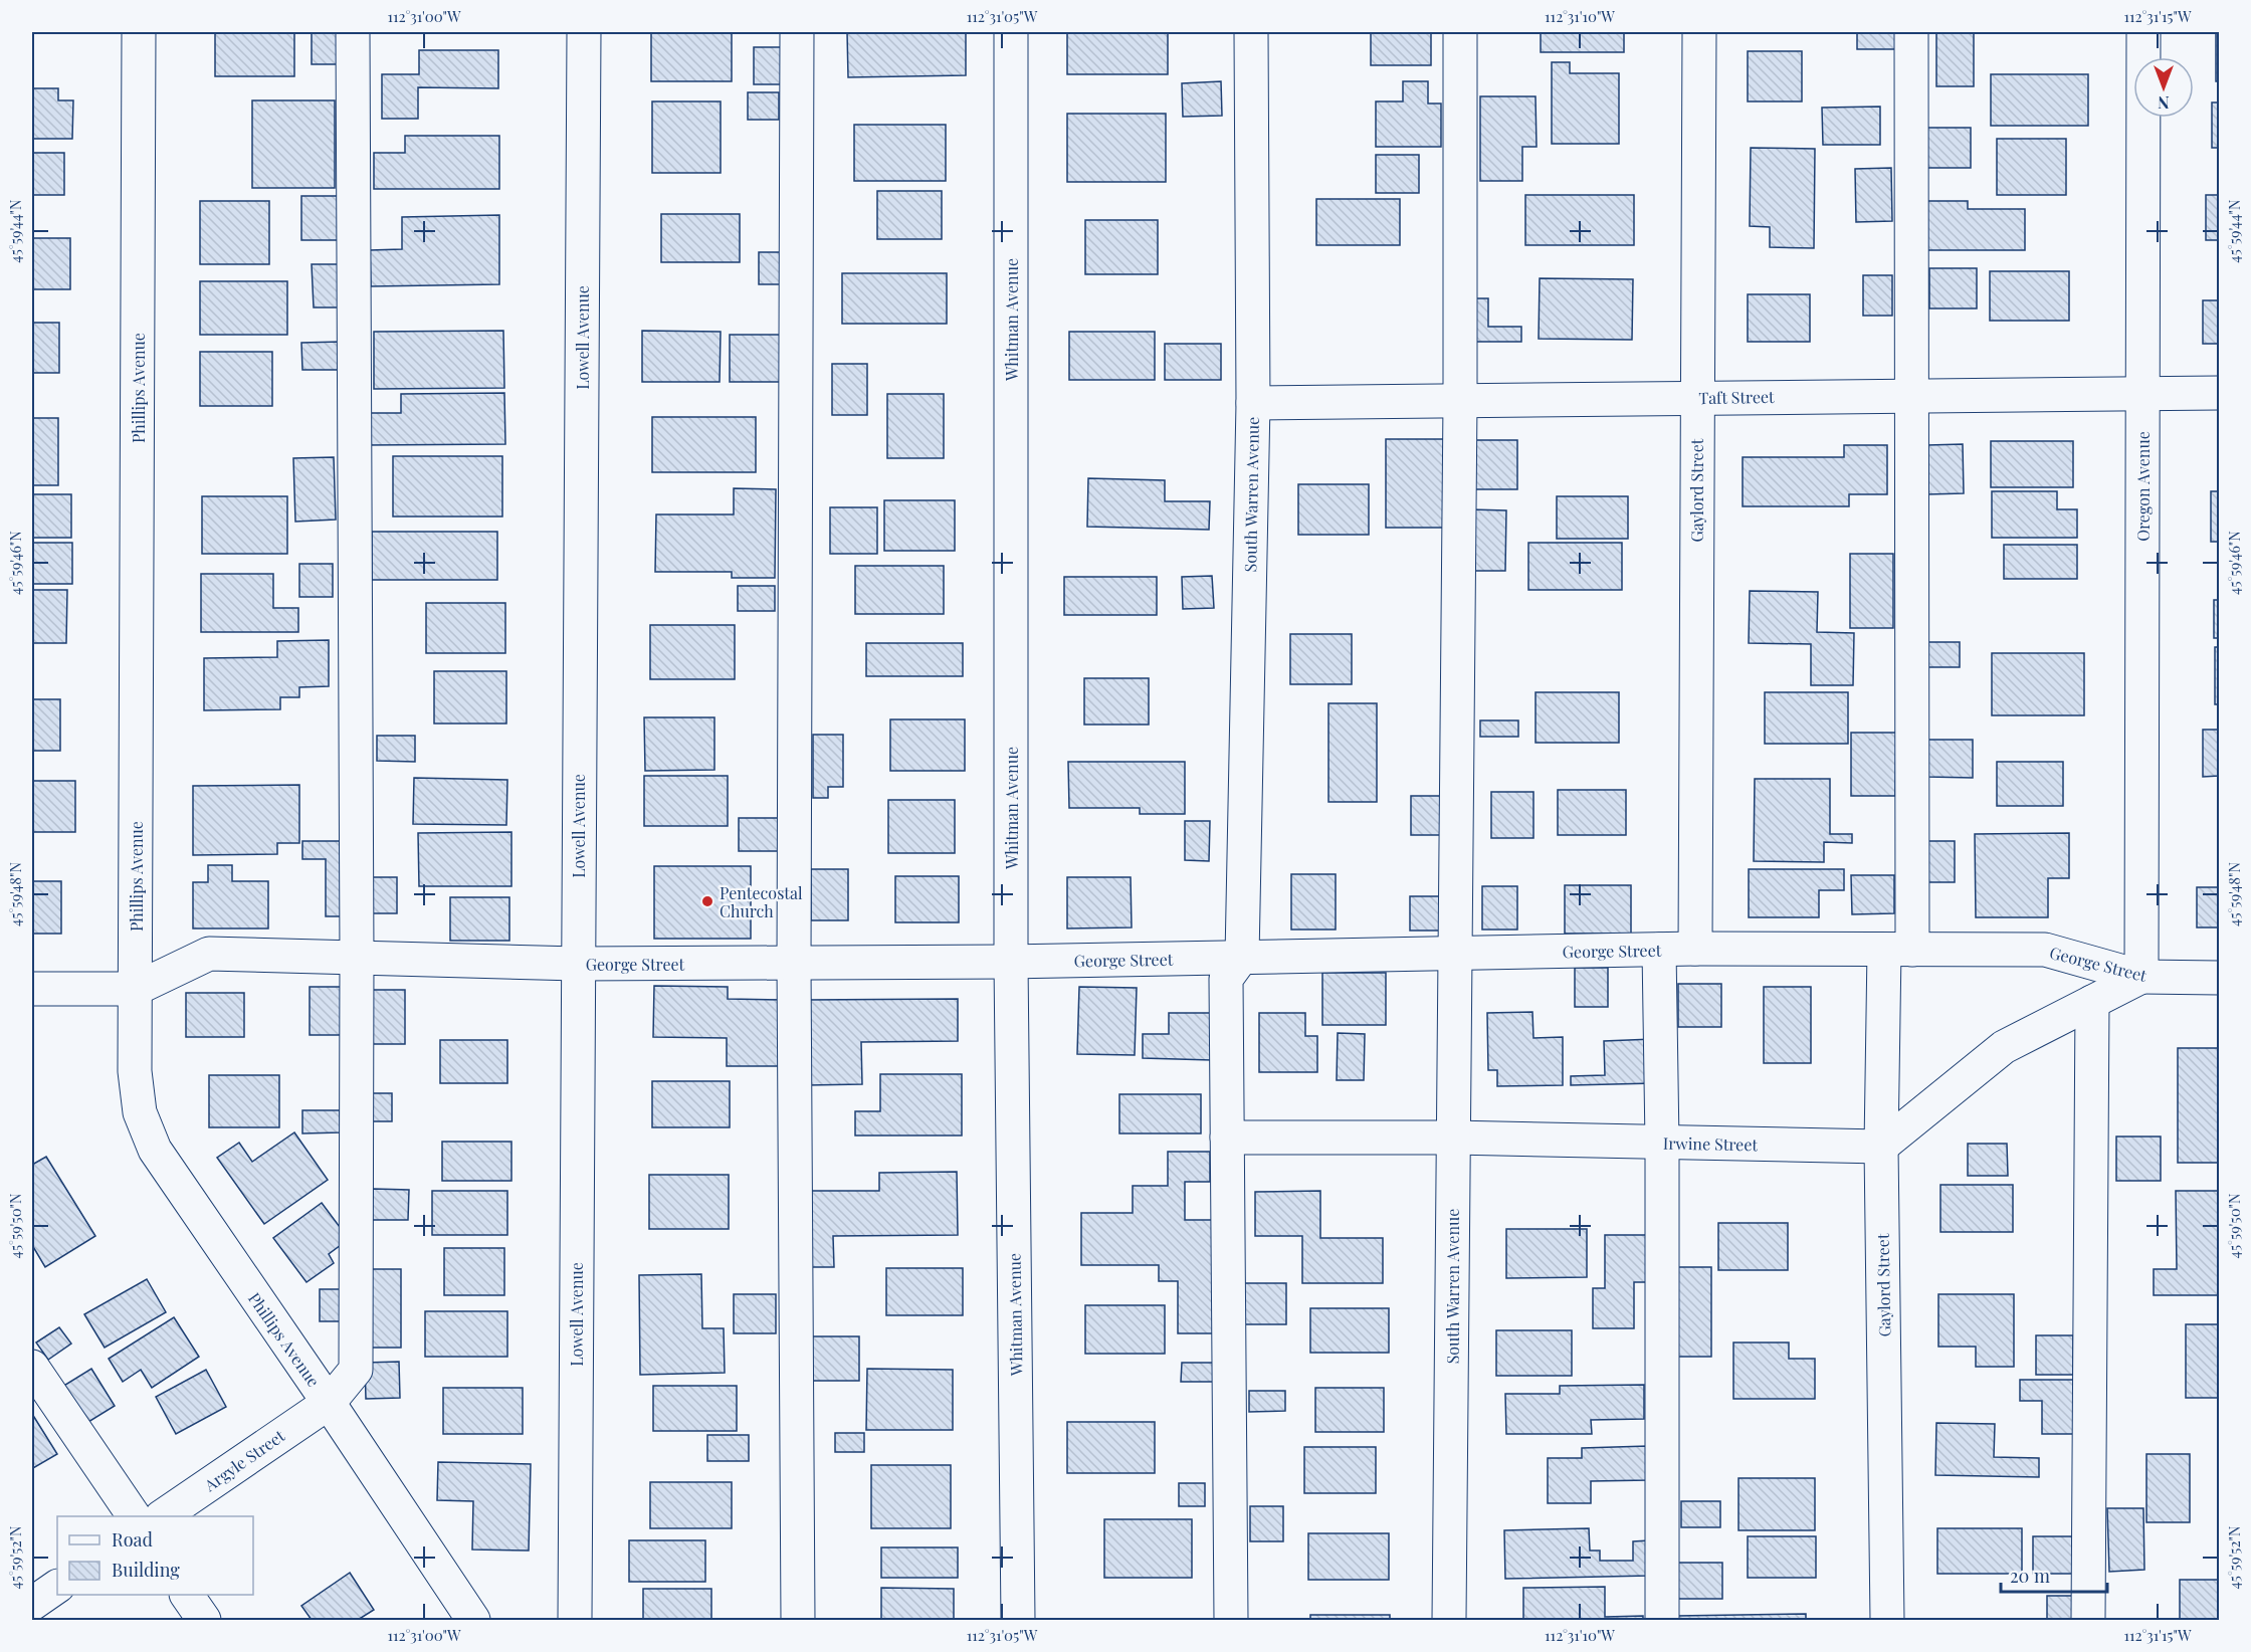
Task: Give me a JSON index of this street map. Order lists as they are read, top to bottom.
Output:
{
  "streets": {
    "street": [
      "Whitman Avenue",
      "Lowell Avenue",
      "Phillips Avenue",
      "Taft Street",
      "Oregon Avenue",
      "Gaylord Street",
      "South Warren Avenue",
      "George Street",
      "Irwine Street",
      "Argyle Street"
    ]
  },
  "crossings": [
    ["Whitman Avenue", "George Street"],
    ["Lowell Avenue", "George Street"],
    ["Phillips Avenue", "George Street"],
    ["Phillips Avenue", "Argyle Street"],
    ["Taft Street", "Oregon Avenue"],
    ["Taft Street", "Gaylord Street"],
    ["Taft Street", "South Warren Avenue"],
    ["Oregon Avenue", "George Street"],
    ["Gaylord Street", "George Street"],
    ["Gaylord Street", "Irwine Street"],
    ["South Warren Avenue", "George Street"],
    ["South Warren Avenue", "Irwine Street"],
    ["George Street", "Argyle Street"]
  ],
  "places": ["Pentecostal Church"],
  "legend": ["Road", "Building"],
  "scale_bar": "20 m",
  "north": "bottom",
  "coordinates": [
    "112°31'00\"W",
    "112°31'05\"W",
    "112°31'10\"W",
    "112°31'15\"W",
    "45°59'44\"N",
    "45°59'46\"N",
    "45°59'48\"N",
    "45°59'50\"N",
    "45°59'52\"N"
  ]
}
